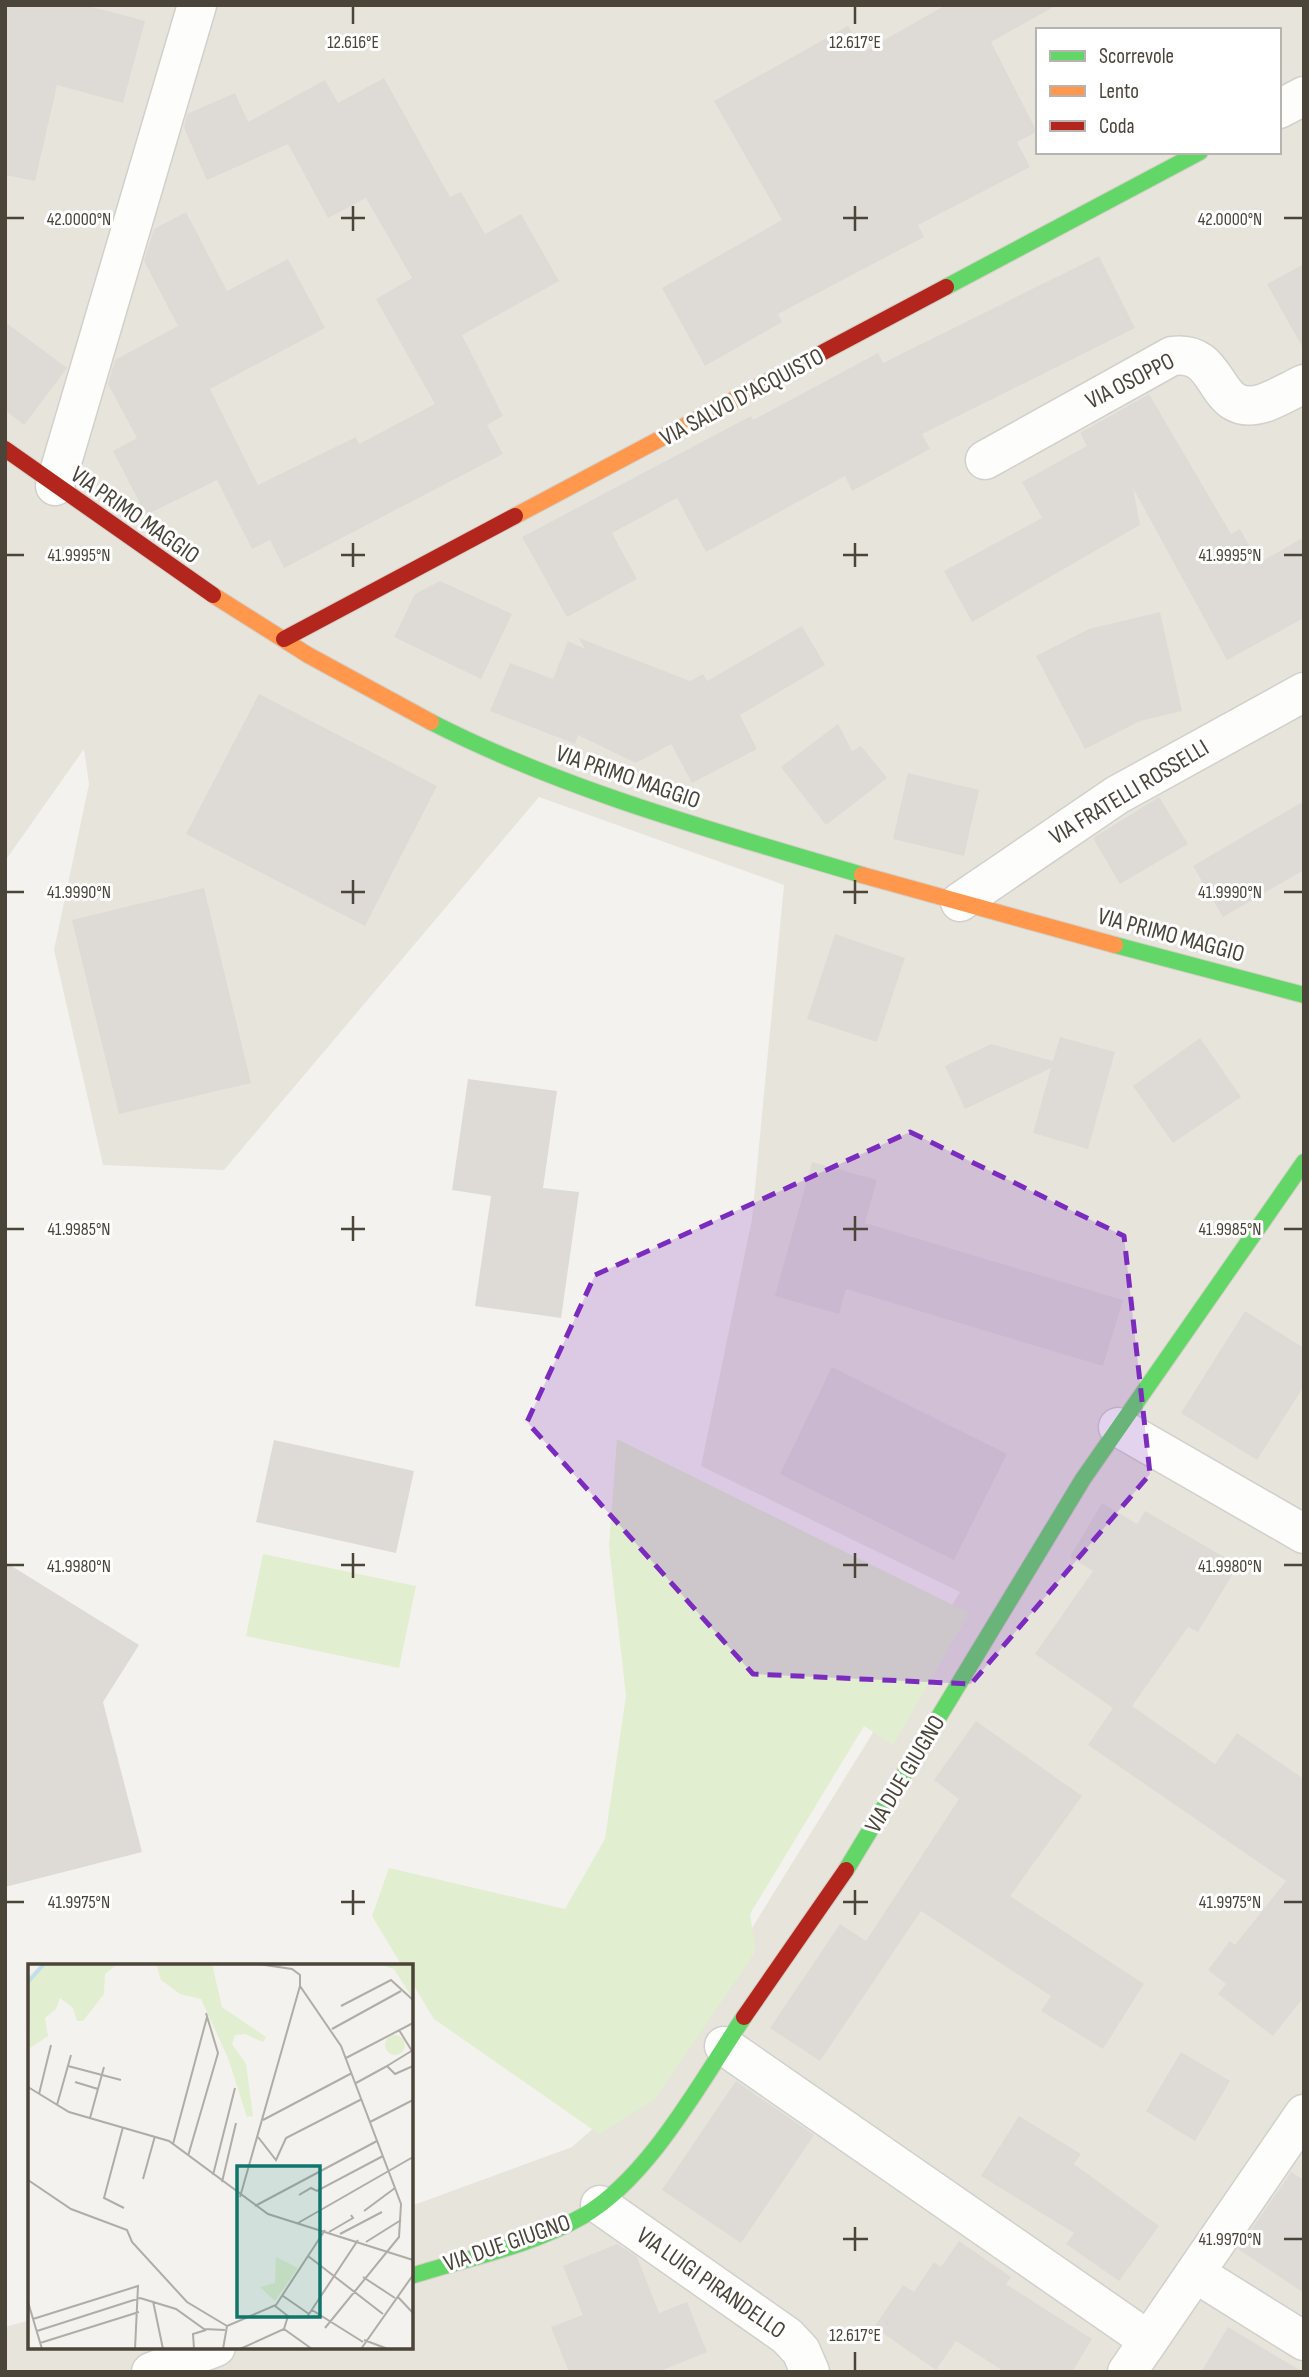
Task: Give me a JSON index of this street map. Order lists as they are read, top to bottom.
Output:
{
  "streets": {
    "street": [
      "VIA OSOPPO",
      "VIA SALVO D'ACQUISTO",
      "VIA PRIMO MAGGIO",
      "VIA FRATELLI ROSSELLI",
      "VIA DUE GIUGNO",
      "VIA LUIGI PIRANDELLO"
    ]
  },
  "crossings": [
    ["VIA SALVO D'ACQUISTO", "VIA PRIMO MAGGIO"],
    ["VIA PRIMO MAGGIO", "VIA FRATELLI ROSSELLI"],
    ["VIA DUE GIUGNO", "VIA LUIGI PIRANDELLO"]
  ],
  "legend": ["Scorrevole", "Lento", "Coda"],
  "coordinates": [
    "12.616°E",
    "12.617°E",
    "42.0000°N",
    "41.9995°N",
    "41.9990°N",
    "41.9985°N",
    "41.9980°N",
    "41.9975°N",
    "41.9970°N"
  ]
}
